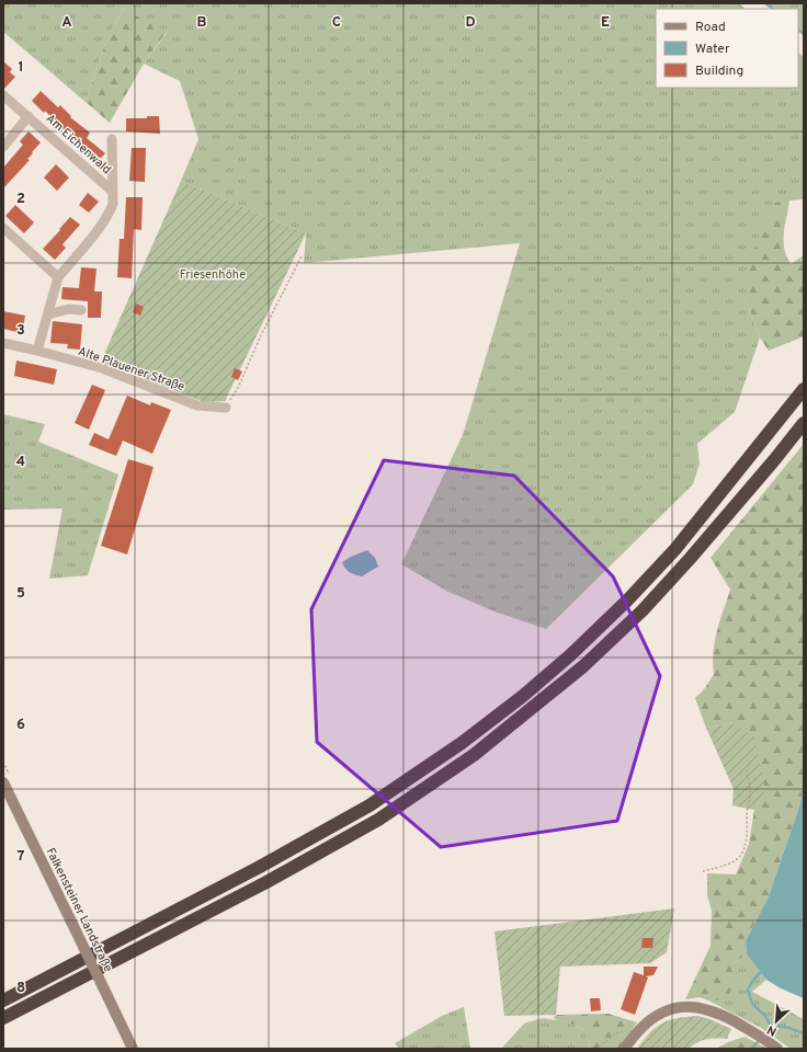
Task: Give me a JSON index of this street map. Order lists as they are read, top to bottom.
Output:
{
  "streets": {
    "main road": ["Falkensteiner Landstraße"],
    "street": ["Am Eichenwald", "Alte Plauener Straße"]
  },
  "crossings": [
    ["Am Eichenwald", "Alte Plauener Straße"]
  ],
  "parks": ["Friesenhöhe"],
  "legend": ["Road", "Water", "Building"],
  "north": "bottom left",
  "grid": {
    "columns": [
      "A",
      "B",
      "C",
      "D",
      "E"
    ],
    "rows": [
      "1",
      "2",
      "3",
      "4",
      "5",
      "6",
      "7",
      "8"
    ]
  }
}
